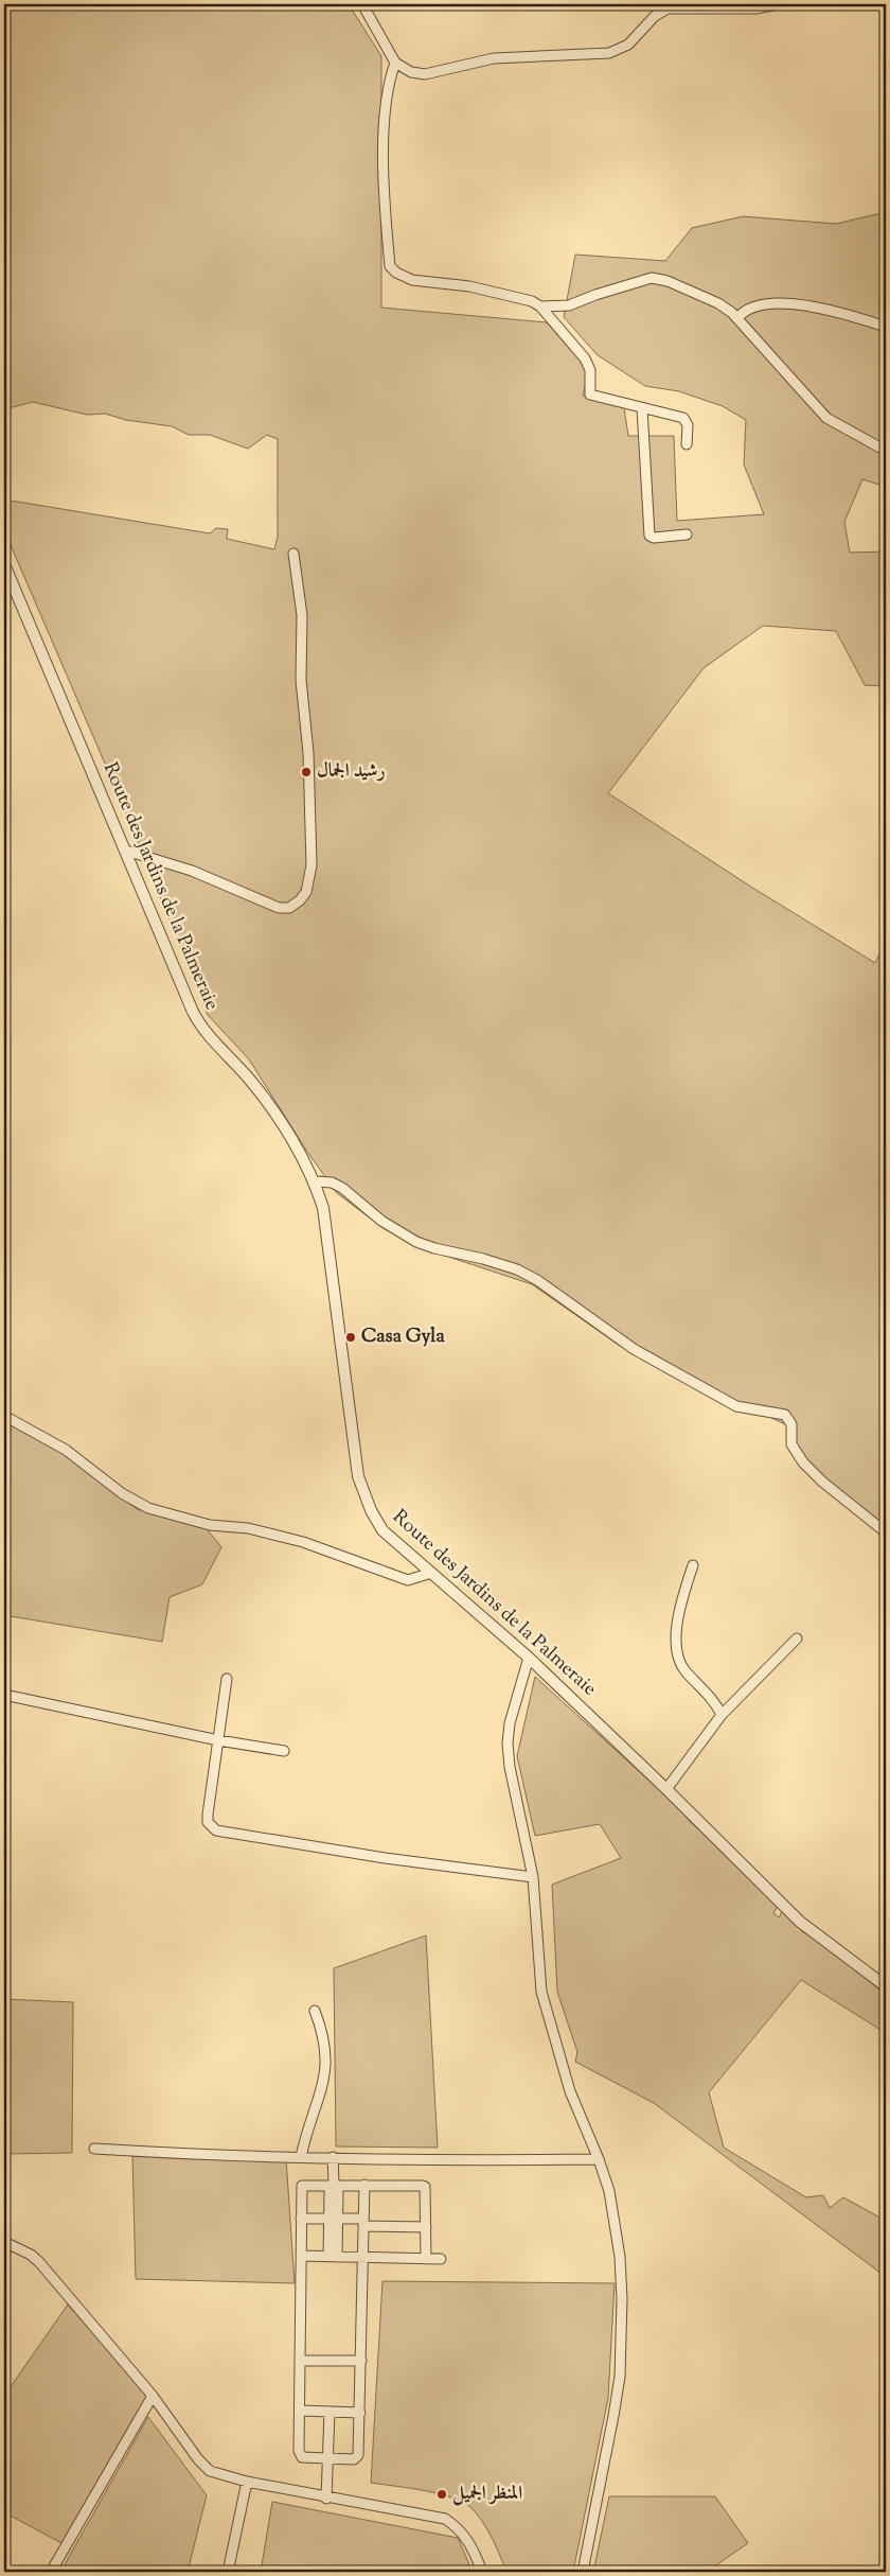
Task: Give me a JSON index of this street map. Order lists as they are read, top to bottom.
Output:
{
  "streets": {
    "street": ["Route des Jardins de la Palmeraie"]
  },
  "places": ["رشيد الجمال", "Casa Gyla", "المنظر الجميل"]
}
